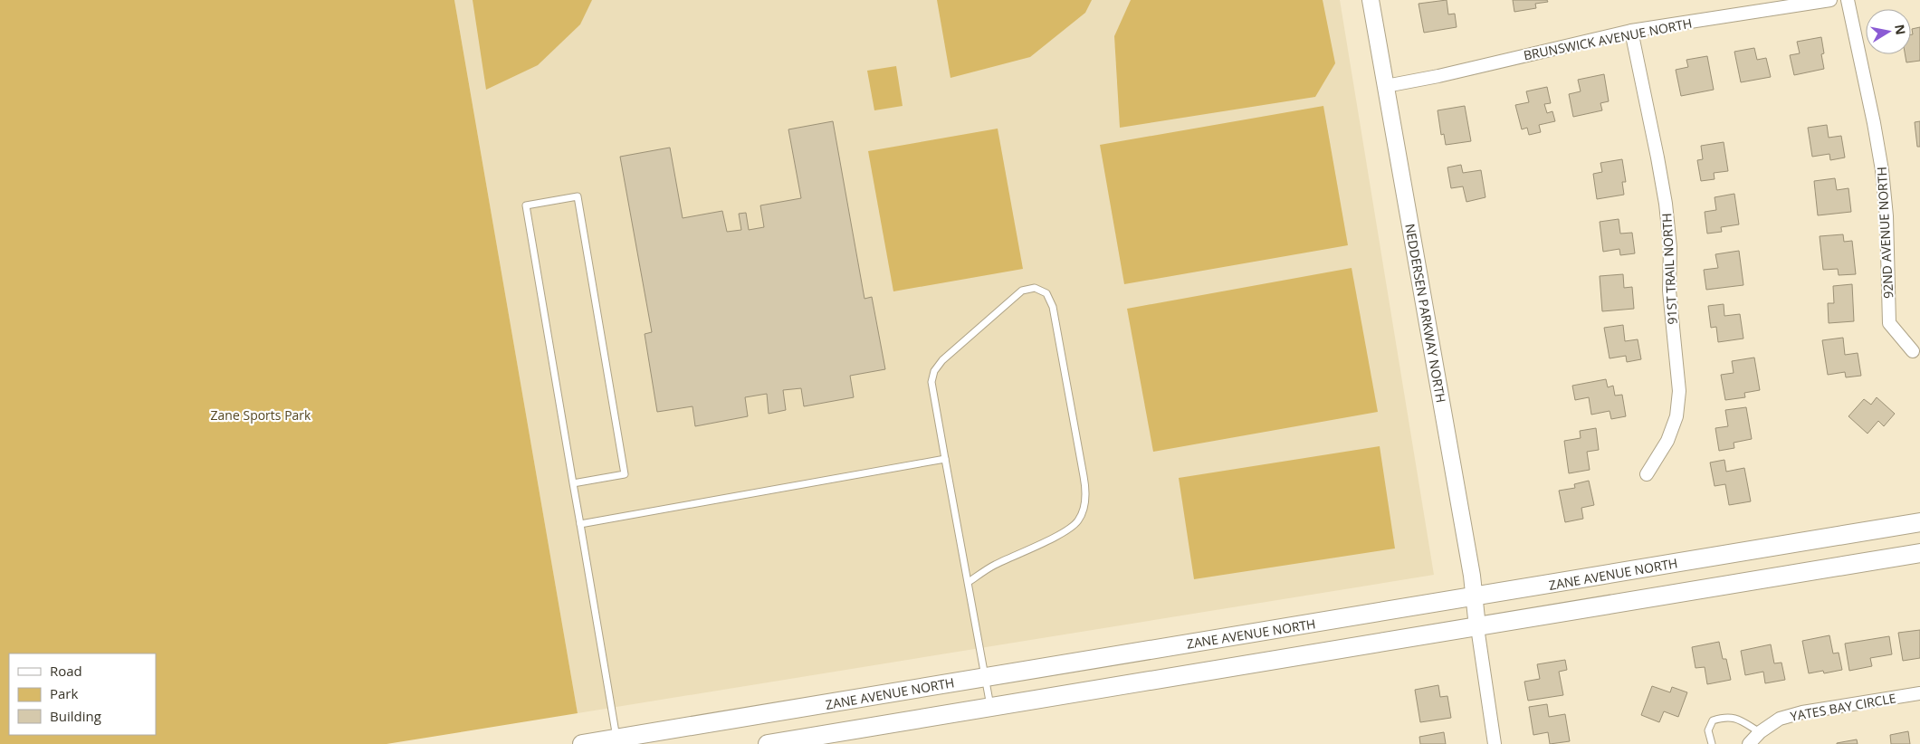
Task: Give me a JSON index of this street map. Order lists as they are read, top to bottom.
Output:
{
  "streets": {
    "main road": ["ZANE AVENUE NORTH"],
    "street": [
      "BRUNSWICK AVENUE NORTH",
      "92ND AVENUE NORTH",
      "91ST TRAIL NORTH",
      "NEDDERSEN PARKWAY NORTH",
      "YATES BAY CIRCLE"
    ]
  },
  "crossings": [
    ["BRUNSWICK AVENUE NORTH", "91ST TRAIL NORTH"],
    ["BRUNSWICK AVENUE NORTH", "NEDDERSEN PARKWAY NORTH"],
    ["NEDDERSEN PARKWAY NORTH", "ZANE AVENUE NORTH"]
  ],
  "parks": ["Zane Sports Park"],
  "legend": ["Road", "Park", "Building"],
  "north": "right"
}
